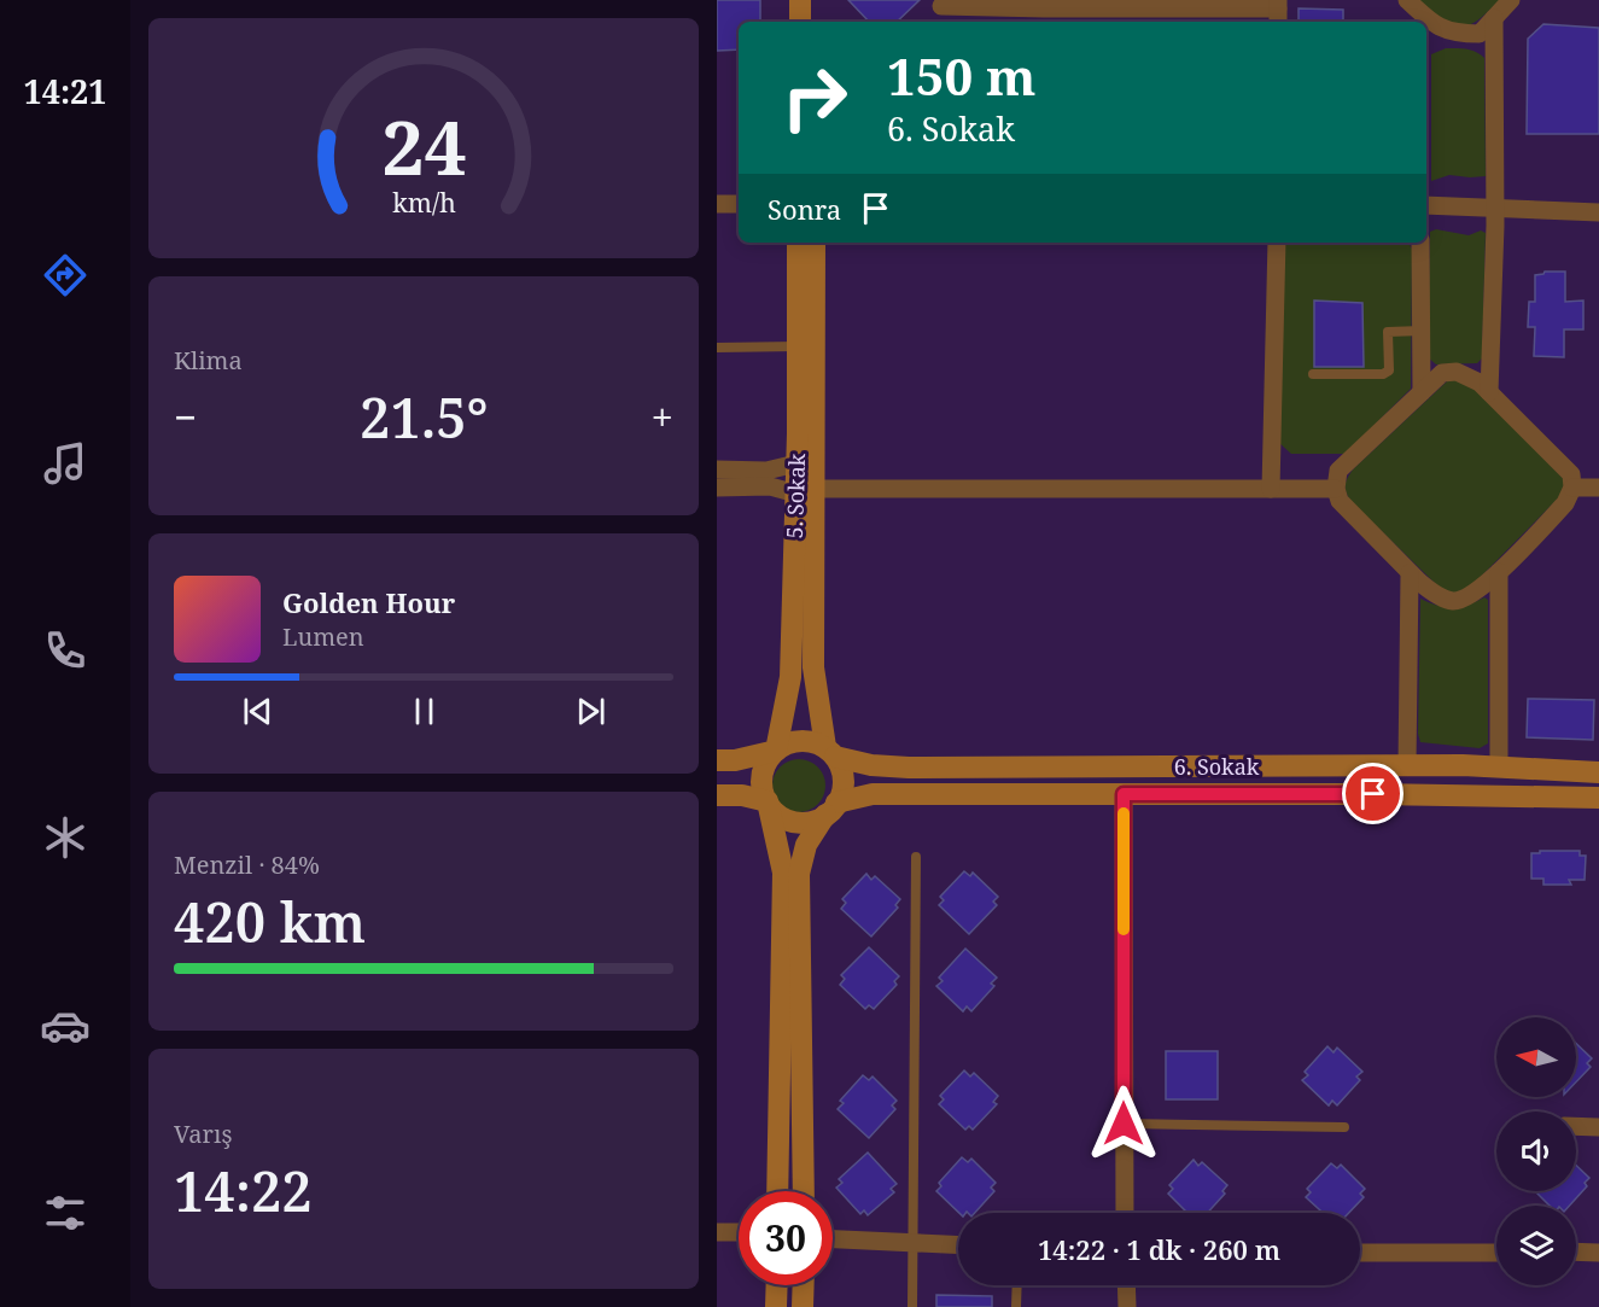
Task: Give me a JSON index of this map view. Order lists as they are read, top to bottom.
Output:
{
  "streets": {
    "street": ["5. Sokak", "6. Sokak"]
  },
  "crossings": [
    ["5. Sokak", "6. Sokak"]
  ],
  "north": "left",
  "page": {
    "tabs": "14:21",
    "turn": ["150 m", "6. Sokak"],
    "then": "Sonra",
    "tile": [
      "Klima",
      ["Menzil · 84%", "420 km"],
      ["Varış", "14:22"]
    ],
    "heat": ["−", "21.5°", "+"],
    "song": ["Golden Hour", "Lumen"],
    "limit": "30",
    "trip": "14:22 · 1 dk · 260 m",
    "gauge": ["24", "km/h"]
  }
}
